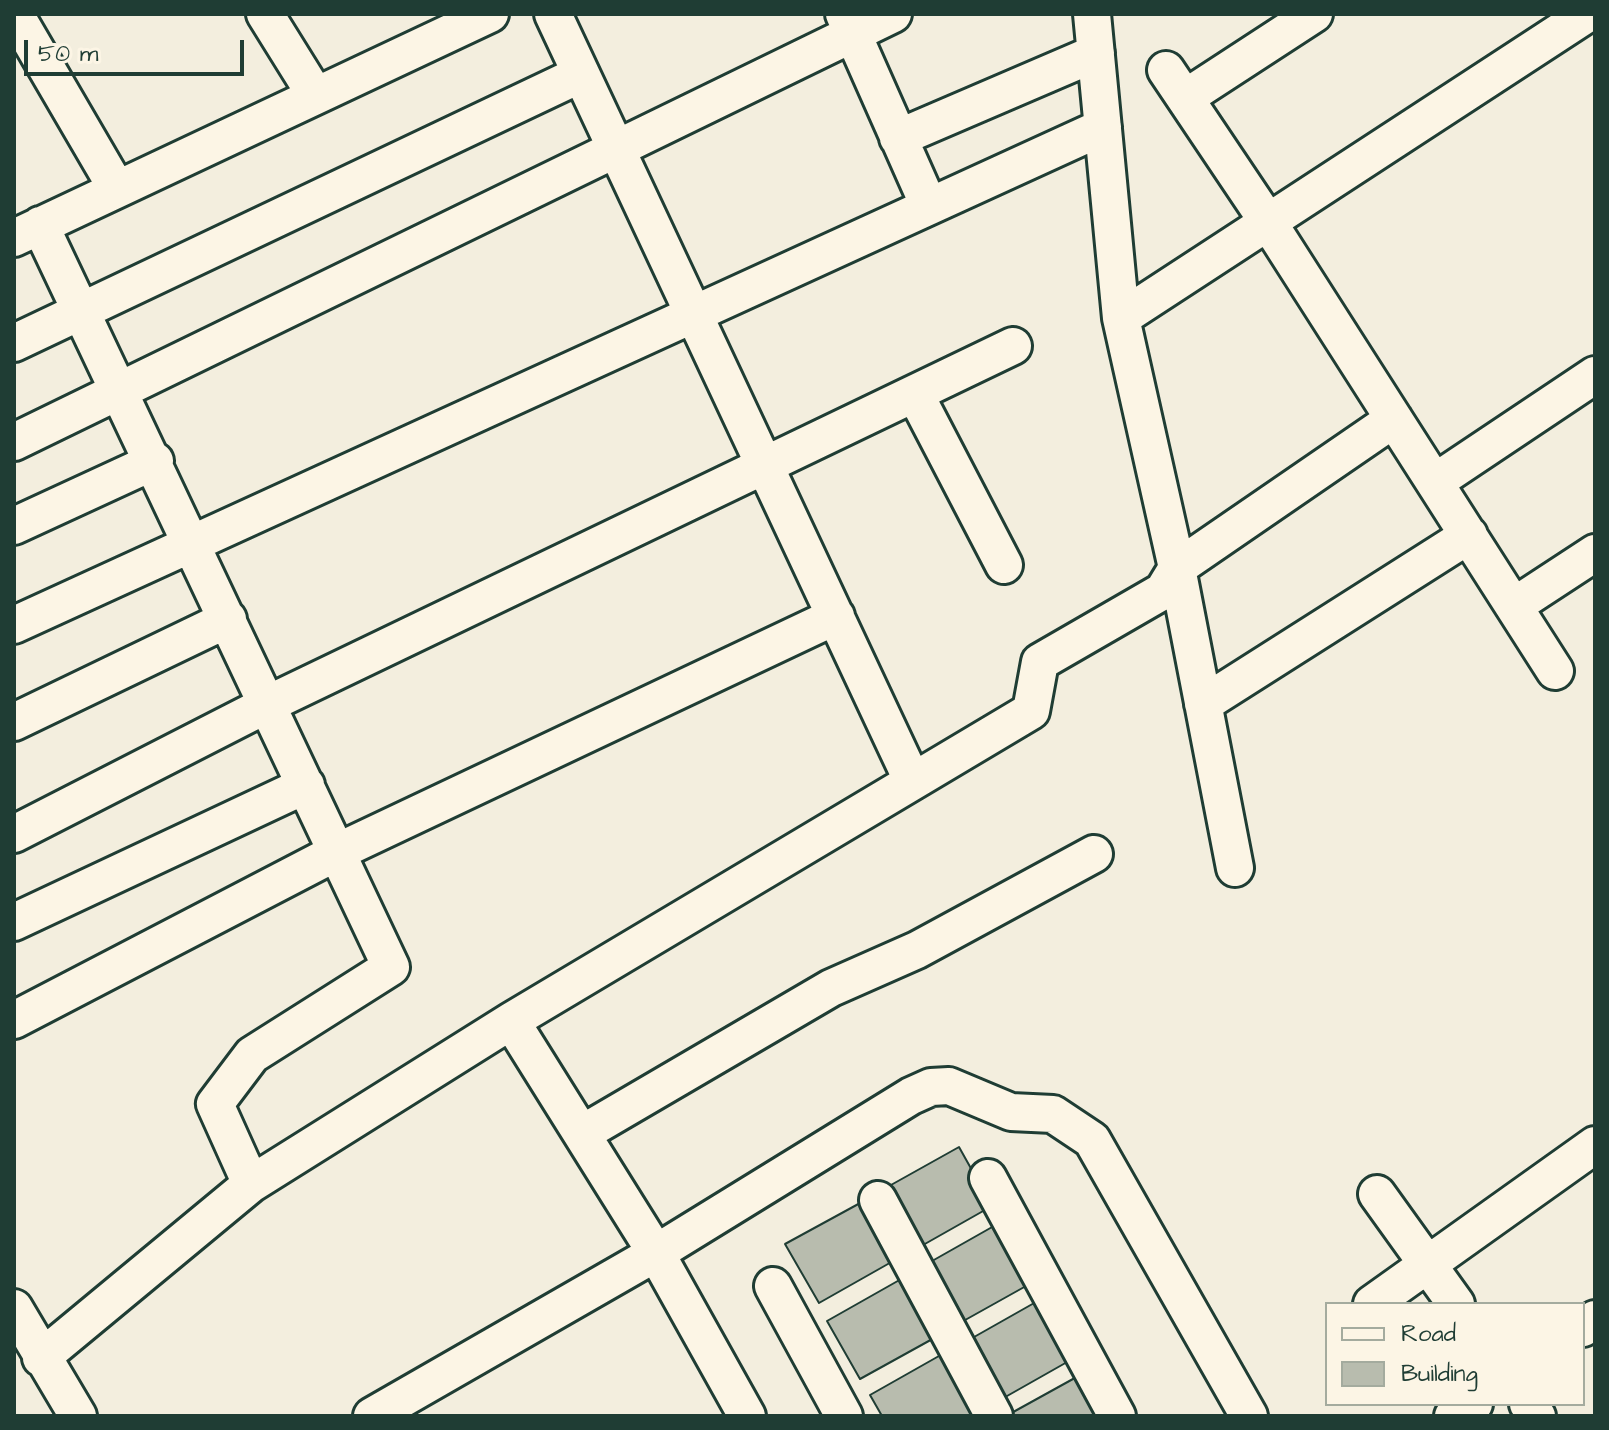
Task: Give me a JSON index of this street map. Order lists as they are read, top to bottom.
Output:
{
  "legend": ["Road", "Building"],
  "scale_bar": "50 m"
}
